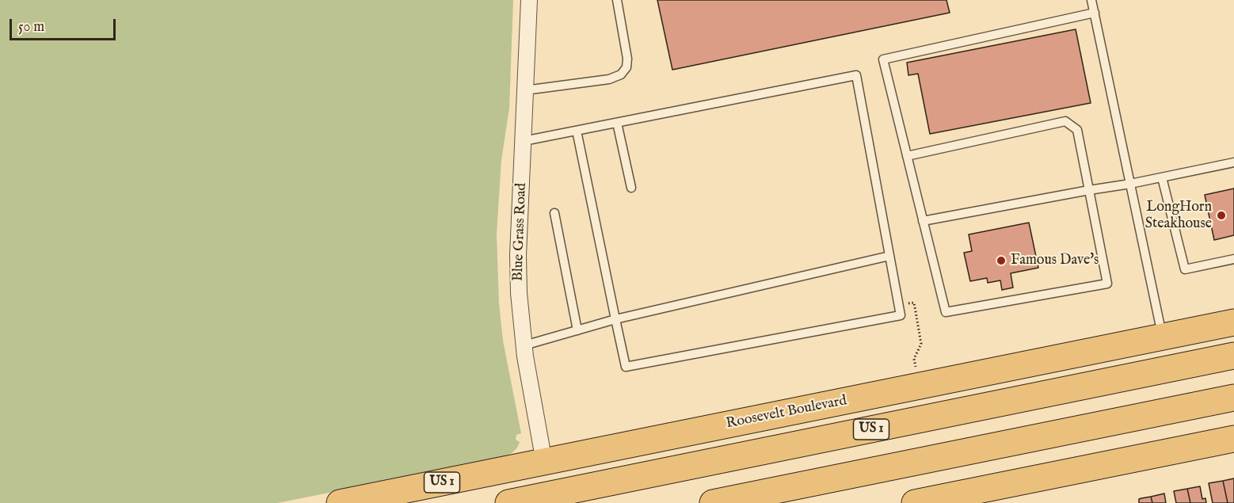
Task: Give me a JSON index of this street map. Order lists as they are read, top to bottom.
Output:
{
  "streets": {
    "highway": ["Roosevelt Boulevard", "US 1"],
    "street": ["Blue Grass Road"]
  },
  "crossings": [
    ["Blue Grass Road", "Roosevelt Boulevard"]
  ],
  "places": ["LongHorn Steakhouse", "Famous Dave's"],
  "scale_bar": "50 m"
}
